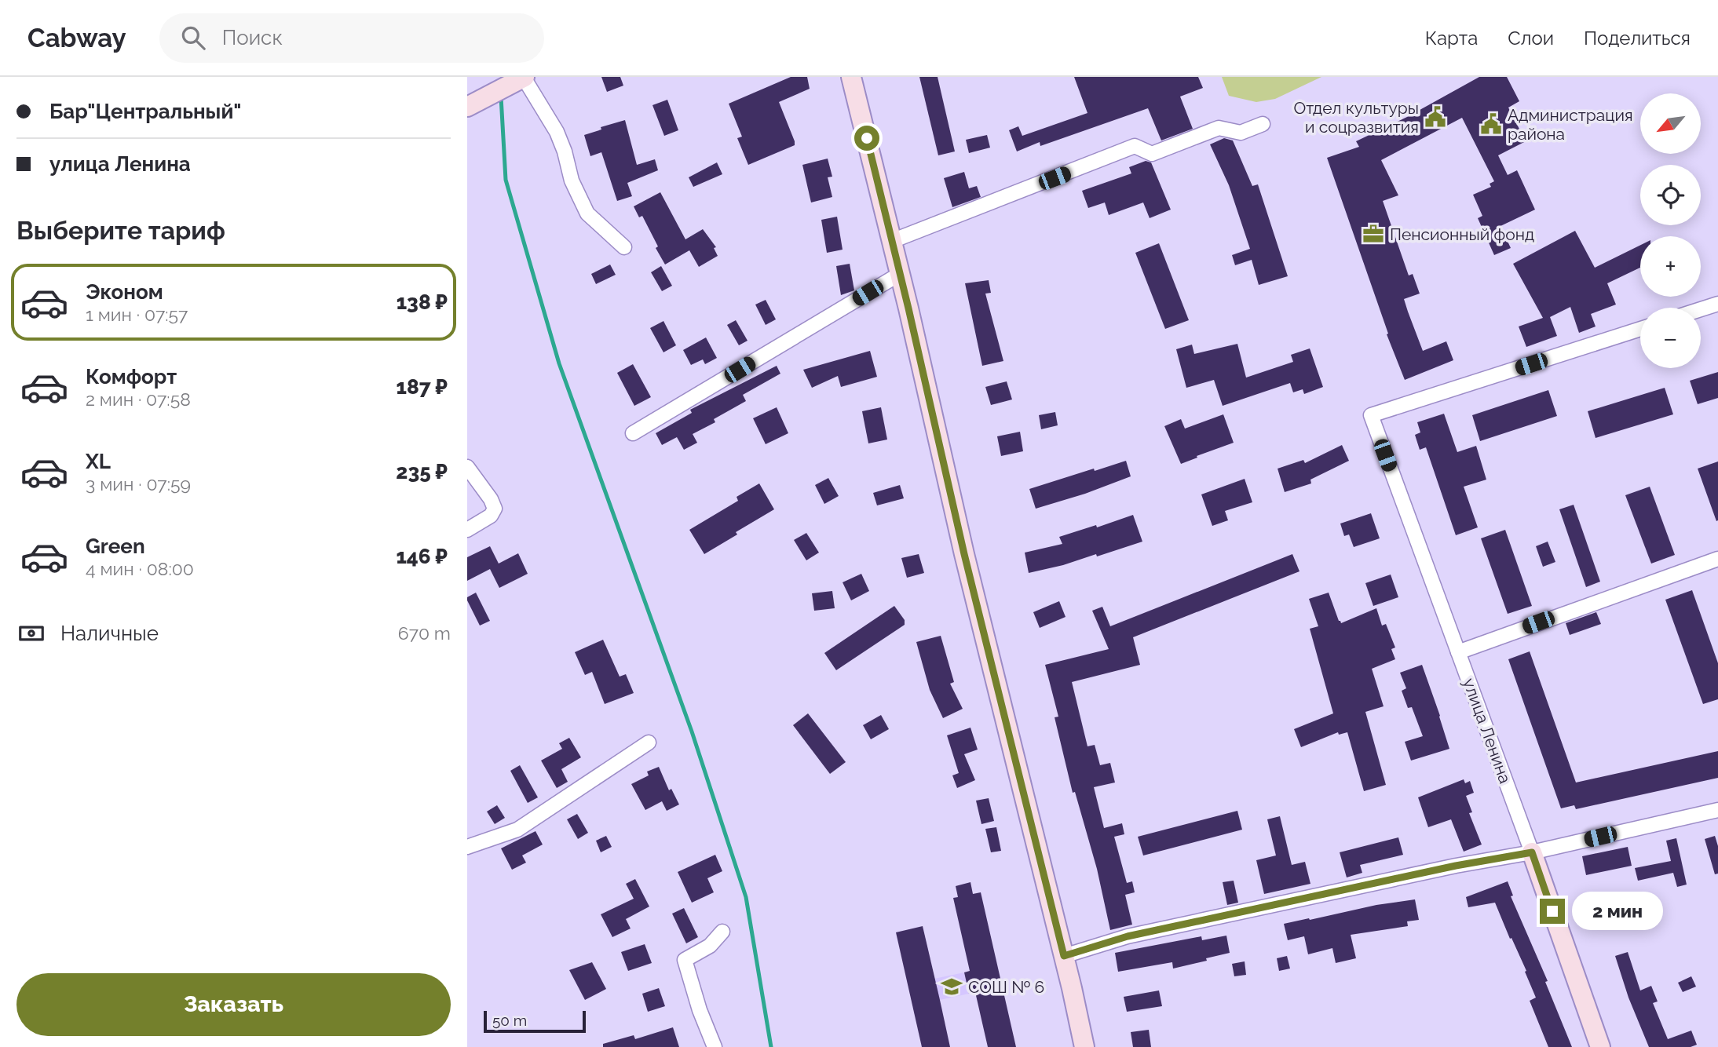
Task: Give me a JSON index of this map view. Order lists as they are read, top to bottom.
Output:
{
  "streets": {
    "street": ["улица Ленина"]
  },
  "places": {
    "public building": ["Отдел культуры и соцразвития", "Администрация района"],
    "office": ["Пенсионный фонд"],
    "school or university": ["СОШ № 6"]
  },
  "scale_bar": "50 m",
  "north": "bottom left",
  "page": {
    "header": "Cabway",
    "search": "Поиск",
    "nav": ["Карта", "Слои", "Поделиться"],
    "banner": ["Бар\"Центральный\"", "улица Ленина"],
    "map_buttons": ["+", "−"],
    "heading": "Выберите тариф",
    "list": [
      {
        "name": "Эконом",
        "note": "1 мин · 07:57",
        "value": "138 ₽"
      },
      {
        "name": "Комфорт",
        "note": "2 мин · 07:58",
        "value": "187 ₽"
      },
      {
        "name": "XL",
        "note": "3 мин · 07:59",
        "value": "235 ₽"
      },
      {
        "name": "Green",
        "note": "4 мин · 08:00",
        "value": "146 ₽"
      }
    ],
    "pay": ["Наличные", "670 m"],
    "bubble": "2 мин",
    "buttons": "Заказать",
    "scale": "50 m"
  }
}
